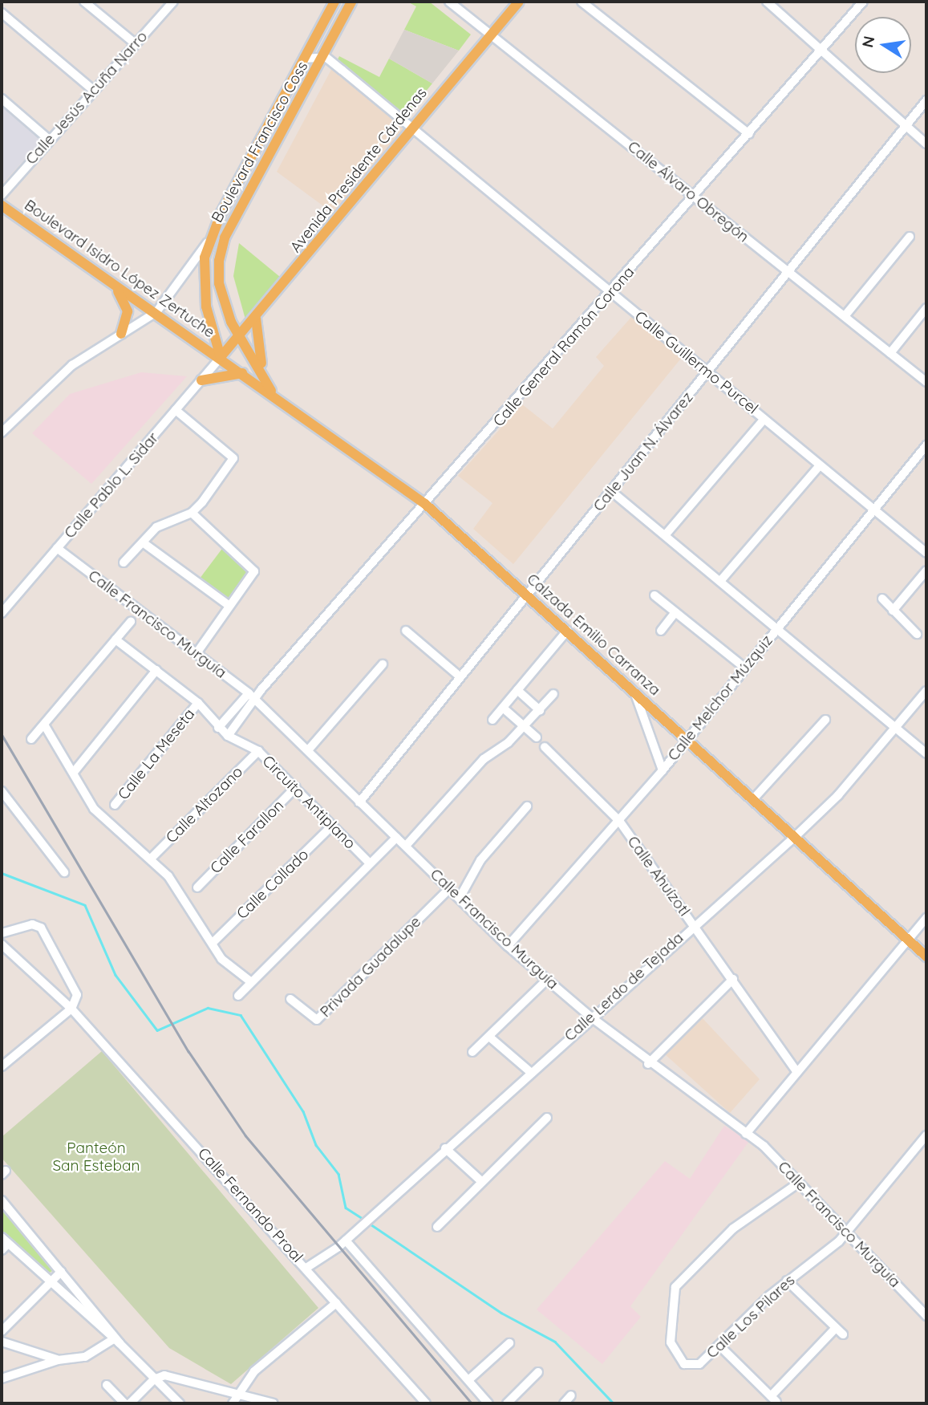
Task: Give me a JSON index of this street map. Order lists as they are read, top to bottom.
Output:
{
  "streets": {
    "main road": [
      "Boulevard Francisco Coss",
      "Avenida Presidente Cárdenas",
      "Boulevard Isidro López Zertuche",
      "Calzada Emilio Carranza"
    ],
    "street": [
      "Calle Jesús Acuña Narro",
      "Calle Álvaro Obregón",
      "Calle General Ramón Corona",
      "Calle Guillermo Purcel",
      "Calle Juan N. Álvarez",
      "Calle Pablo L. Sidar",
      "Calle Francisco Murguía",
      "Calle Melchor Múzquiz",
      "Calle La Meseta",
      "Circuito Antiplano",
      "Calle Altozano",
      "Calle Farallon",
      "Calle Ahuízotl",
      "Calle Collado",
      "Privada Guadalupe",
      "Calle Lerdo de Tejada",
      "Calle Fernando Proal",
      "Calle Los Pilares"
    ]
  },
  "crossings": [
    ["Boulevard Francisco Coss", "Avenida Presidente Cárdenas"],
    ["Boulevard Francisco Coss", "Boulevard Isidro López Zertuche"],
    ["Boulevard Francisco Coss", "Calle Guillermo Purcel"],
    ["Boulevard Francisco Coss", "Calle Pablo L. Sidar"],
    ["Boulevard Francisco Coss", "Calzada Emilio Carranza"],
    ["Avenida Presidente Cárdenas", "Calle Álvaro Obregón"],
    ["Avenida Presidente Cárdenas", "Boulevard Isidro López Zertuche"],
    ["Avenida Presidente Cárdenas", "Calle Guillermo Purcel"],
    ["Avenida Presidente Cárdenas", "Calle Pablo L. Sidar"],
    ["Avenida Presidente Cárdenas", "Calzada Emilio Carranza"],
    ["Calle Álvaro Obregón", "Calle General Ramón Corona"],
    ["Calle Álvaro Obregón", "Calle Juan N. Álvarez"],
    ["Boulevard Isidro López Zertuche", "Calle Pablo L. Sidar"],
    ["Boulevard Isidro López Zertuche", "Calzada Emilio Carranza"],
    ["Calle General Ramón Corona", "Calle Guillermo Purcel"],
    ["Calle General Ramón Corona", "Calle Francisco Murguía"],
    ["Calle General Ramón Corona", "Calzada Emilio Carranza"],
    ["Calle General Ramón Corona", "Circuito Antiplano"],
    ["Calle Guillermo Purcel", "Calle Juan N. Álvarez"],
    ["Calle Guillermo Purcel", "Calle Melchor Múzquiz"],
    ["Calle Juan N. Álvarez", "Calle Francisco Murguía"],
    ["Calle Juan N. Álvarez", "Calzada Emilio Carranza"],
    ["Calle Pablo L. Sidar", "Calle Francisco Murguía"],
    ["Calle Pablo L. Sidar", "Calzada Emilio Carranza"],
    ["Calle Francisco Murguía", "Calle Melchor Múzquiz"],
    ["Calle Francisco Murguía", "Privada Guadalupe"],
    ["Calle Francisco Murguía", "Calle Lerdo de Tejada"],
    ["Calle Francisco Murguía", "Calle Los Pilares"],
    ["Calzada Emilio Carranza", "Calle Melchor Múzquiz"],
    ["Calzada Emilio Carranza", "Calle Lerdo de Tejada"],
    ["Calle Melchor Múzquiz", "Calle Ahuízotl"],
    ["Calle La Meseta", "Circuito Antiplano"],
    ["Circuito Antiplano", "Calle Altozano"],
    ["Circuito Antiplano", "Calle Farallon"],
    ["Circuito Antiplano", "Calle Collado"],
    ["Calle Ahuízotl", "Calle Lerdo de Tejada"],
    ["Calle Lerdo de Tejada", "Calle Fernando Proal"]
  ],
  "parks": ["Panteón San Esteban"],
  "north": "left"
}
